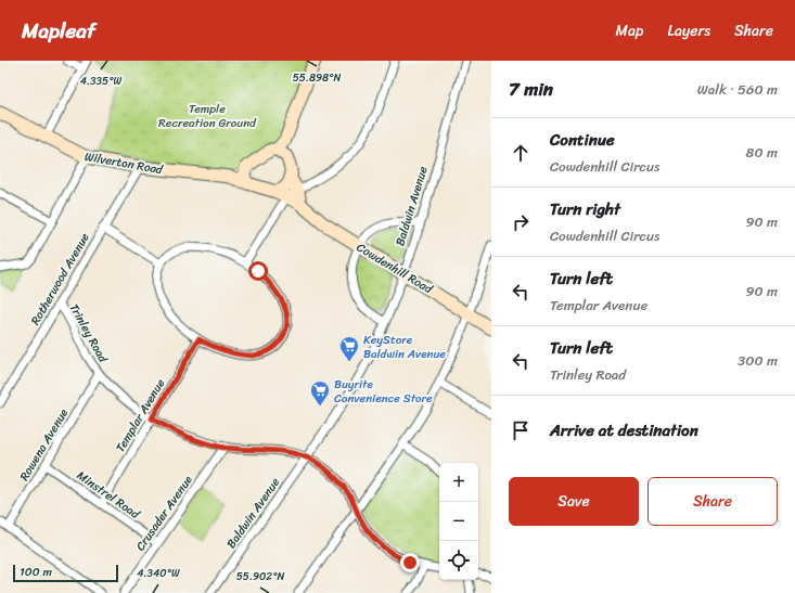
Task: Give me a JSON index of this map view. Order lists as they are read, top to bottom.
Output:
{
  "streets": {
    "street": [
      "Wilverton Road",
      "Baldwin Avenue",
      "Cowdenhill Road",
      "Rotherwood Avenue",
      "Trinley Road",
      "Templar Avenue",
      "Rowena Avenue",
      "Minstrel Road",
      "Crusader Avenue"
    ]
  },
  "crossings": [
    ["Wilverton Road", "Cowdenhill Road"],
    ["Wilverton Road", "Rotherwood Avenue"],
    ["Baldwin Avenue", "Cowdenhill Road"],
    ["Baldwin Avenue", "Trinley Road"],
    ["Rotherwood Avenue", "Trinley Road"],
    ["Trinley Road", "Templar Avenue"],
    ["Trinley Road", "Rowena Avenue"],
    ["Trinley Road", "Crusader Avenue"],
    ["Templar Avenue", "Minstrel Road"],
    ["Rowena Avenue", "Minstrel Road"],
    ["Minstrel Road", "Crusader Avenue"]
  ],
  "parks": ["Temple Recreation Ground"],
  "places": {
    "supermarket": ["KeyStore Baldwin Avenue", "Buyrite Convenience Store"]
  },
  "scale_bar": "100 m",
  "page": {
    "header": "Mapleaf",
    "nav": ["Map", "Layers", "Share"],
    "heading": ["7 min", "Walk · 560 m"],
    "list": [
      ["Continue", "Cowdenhill Circus", "80 m"],
      ["Turn right", "Cowdenhill Circus", "90 m"],
      ["Turn left", "Templar Avenue", "90 m"],
      ["Turn left", "Trinley Road", "300 m"],
      "Arrive at destination"
    ],
    "map_buttons": ["+", "−"],
    "buttons": ["Save", "Share"],
    "scale": "100 m"
  },
  "coordinates": [
    "55.898°N",
    "4.335°W",
    "4.340°W",
    "55.902°N"
  ]
}
